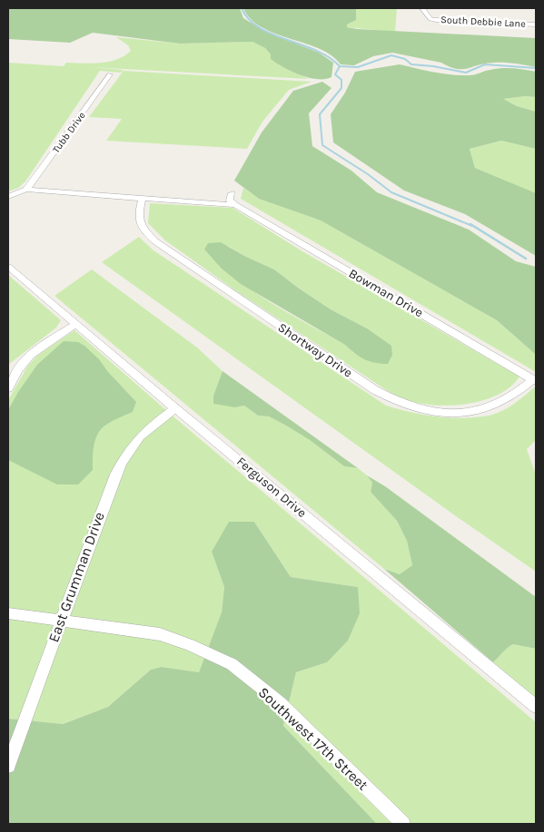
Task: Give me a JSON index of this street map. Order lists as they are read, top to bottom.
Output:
{
  "streets": {
    "street": [
      "South Debbie Lane",
      "Tubb Drive",
      "Bowman Drive",
      "Shortway Drive",
      "Ferguson Drive",
      "East Grumman Drive",
      "Southwest 17th Street"
    ]
  },
  "crossings": [
    ["Tubb Drive", "Bowman Drive"],
    ["Bowman Drive", "Shortway Drive"],
    ["Ferguson Drive", "East Grumman Drive"],
    ["East Grumman Drive", "Southwest 17th Street"]
  ]
}
